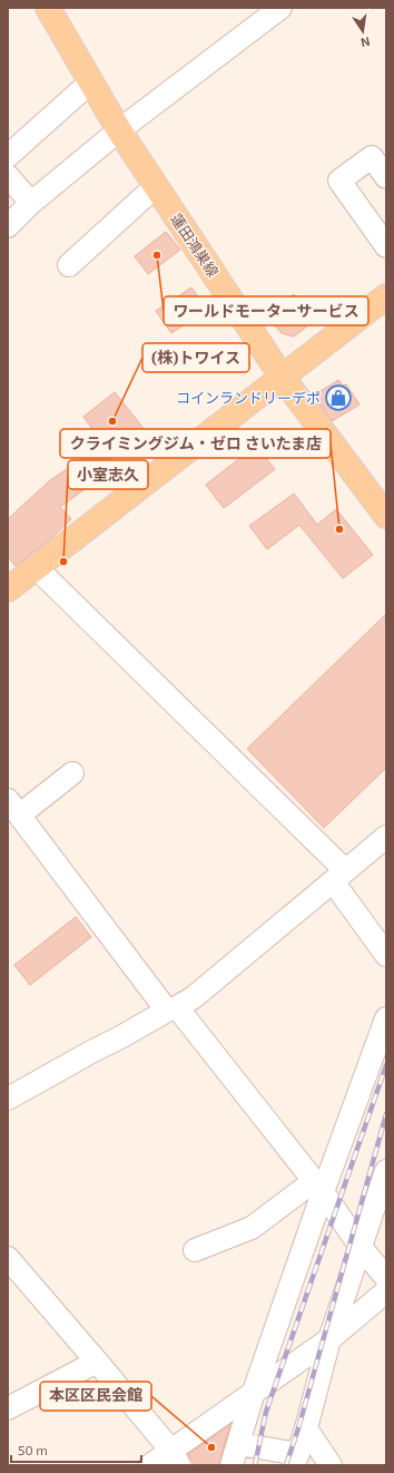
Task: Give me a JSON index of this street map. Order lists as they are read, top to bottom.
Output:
{
  "streets": {
    "main road": ["蓮田鴻巣線"]
  },
  "places": {
    "other": [
      "ワールドモーターサービス",
      "(株)トワイス",
      "クライミングジム・ゼロ さいたま店",
      "小室志久",
      "本区区民会館"
    ],
    "shop": ["コインランドリーデポ"]
  },
  "scale_bar": "50 m",
  "north": "bottom"
}
